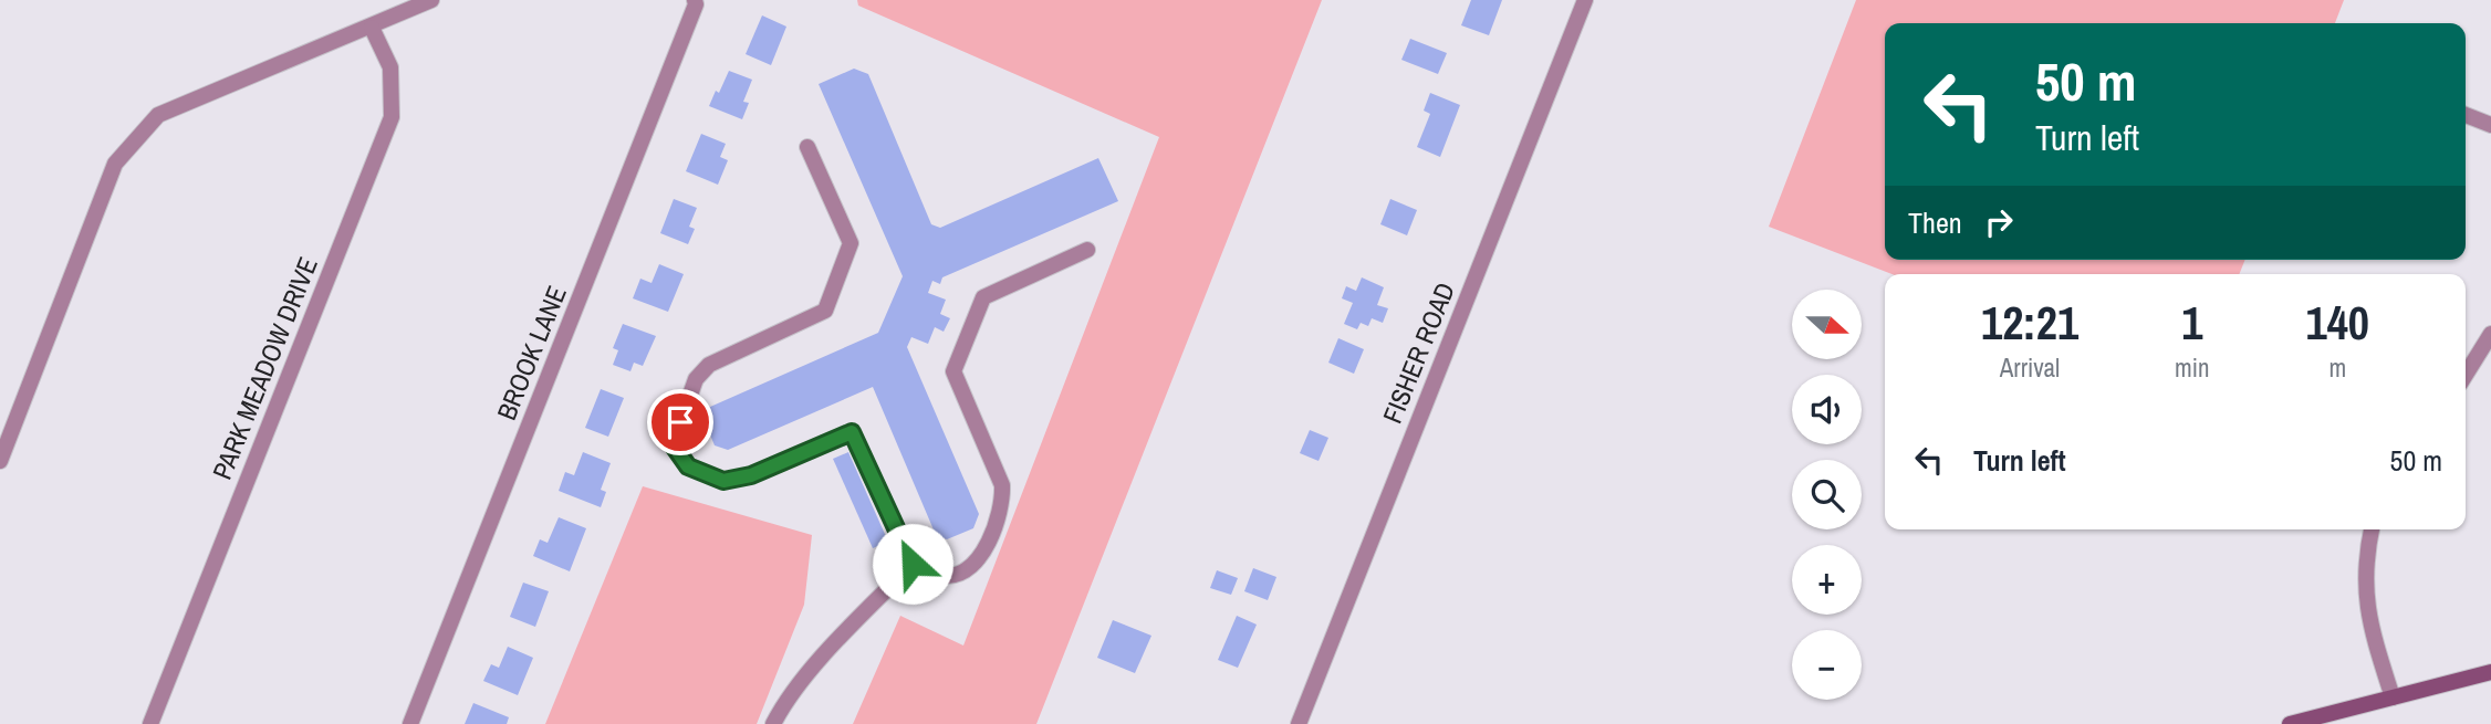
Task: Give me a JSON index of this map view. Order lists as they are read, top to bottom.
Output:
{
  "streets": {
    "street": ["BROOK LANE", "FISHER ROAD", "PARK MEADOW DRIVE"]
  },
  "north": "right",
  "page": {
    "turn": ["50 m", "Turn left"],
    "then": "Then",
    "eta": [
      "12:21",
      "Arrival",
      "1",
      "min",
      "140",
      "m"
    ],
    "map_buttons": ["+", "−"],
    "list": [
      {
        "name": "Turn left",
        "value": "50 m"
      }
    ]
  }
}
